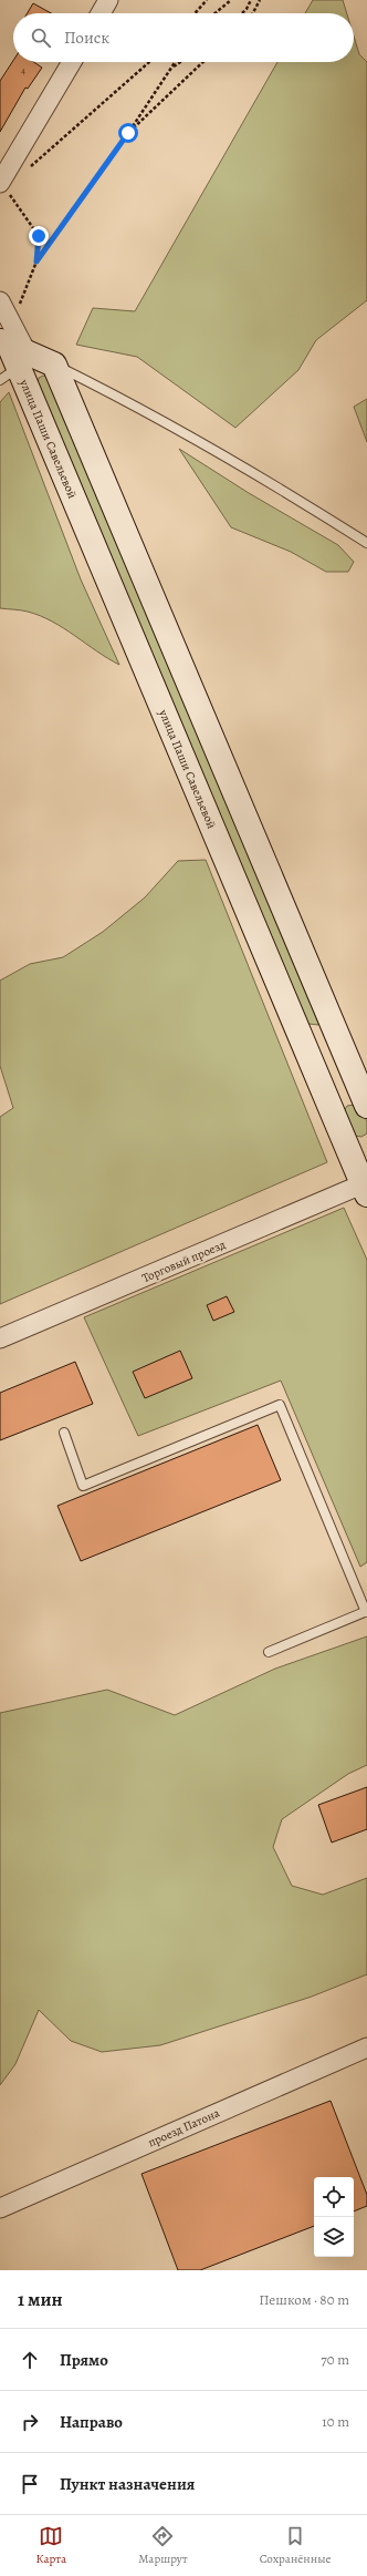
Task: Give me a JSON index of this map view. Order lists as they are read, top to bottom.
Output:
{
  "streets": {
    "street": ["улица Паши Савельевой", "Торговый проезд", "проезд Патона"]
  },
  "crossings": [
    ["улица Паши Савельевой", "Торговый проезд"]
  ],
  "house_numbers": ["4"],
  "page": {
    "search": "Поиск",
    "heading": ["1 мин", "Пешком · 80 m"],
    "list": [
      ["Прямо", "70 m"],
      ["Направо", "10 m"],
      "Пункт назначения"
    ],
    "nav": ["Карта", "Маршрут", "Сохранённые"]
  }
}
